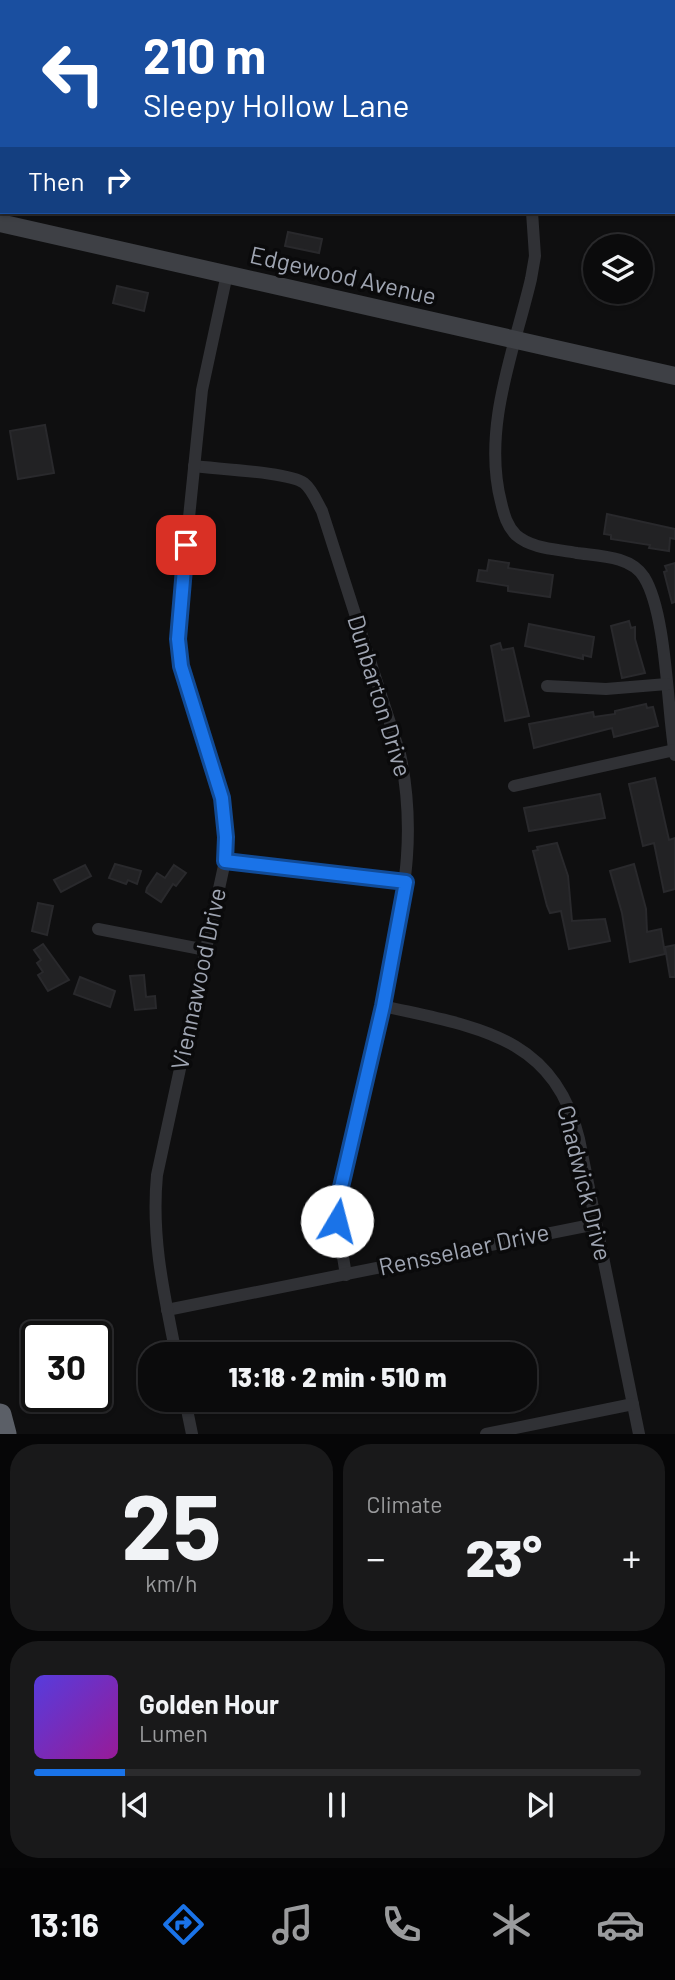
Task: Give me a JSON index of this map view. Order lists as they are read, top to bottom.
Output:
{
  "streets": {
    "street": [
      "Edgewood Avenue",
      "Dunbarton Drive",
      "Viennawood Drive",
      "Chadwick Drive",
      "Rensselaer Drive"
    ]
  },
  "crossings": [
    ["Edgewood Avenue", "Viennawood Drive"],
    ["Dunbarton Drive", "Viennawood Drive"],
    ["Dunbarton Drive", "Chadwick Drive"],
    ["Dunbarton Drive", "Rensselaer Drive"],
    ["Viennawood Drive", "Rensselaer Drive"],
    ["Chadwick Drive", "Rensselaer Drive"]
  ],
  "page": {
    "turn": ["210 m", "Sleepy Hollow Lane"],
    "then": "Then",
    "limit": "30",
    "trip": "13:18 · 2 min · 510 m",
    "tile": [
      ["25", "km/h"],
      "Climate"
    ],
    "heat": ["−", "23°", "+"],
    "song": ["Golden Hour", "Lumen"],
    "tabs": "13:16"
  }
}
